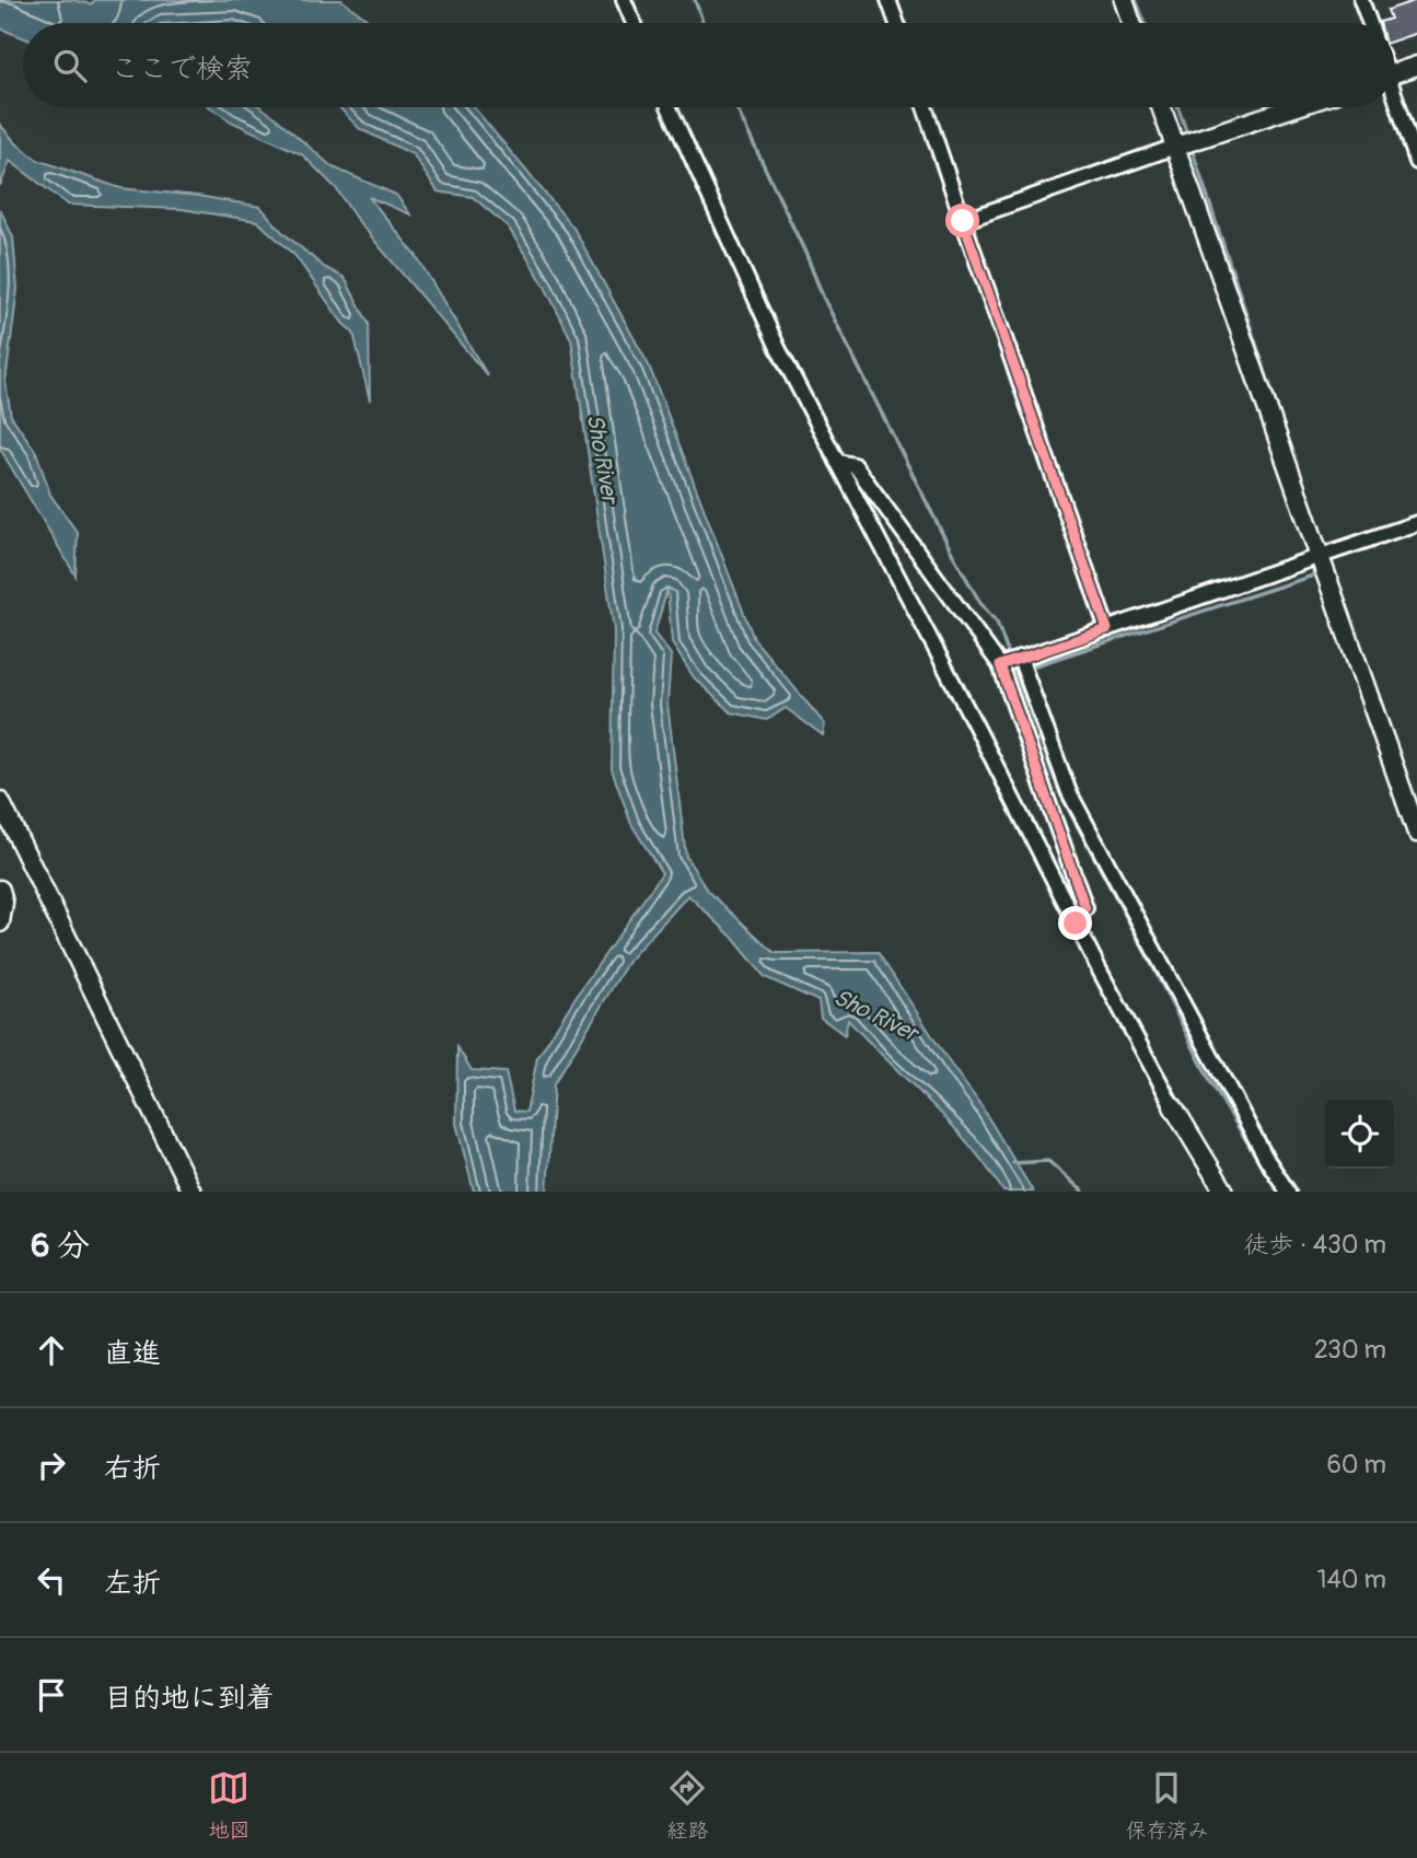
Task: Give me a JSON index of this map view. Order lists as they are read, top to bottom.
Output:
{
  "water": ["Sho River"],
  "page": {
    "search": "ここで検索",
    "heading": ["6 分", "徒歩 · 430 m"],
    "list": [
      ["直進", "230 m"],
      ["右折", "60 m"],
      ["左折", "140 m"],
      "目的地に到着"
    ],
    "nav": ["地図", "経路", "保存済み"]
  }
}
